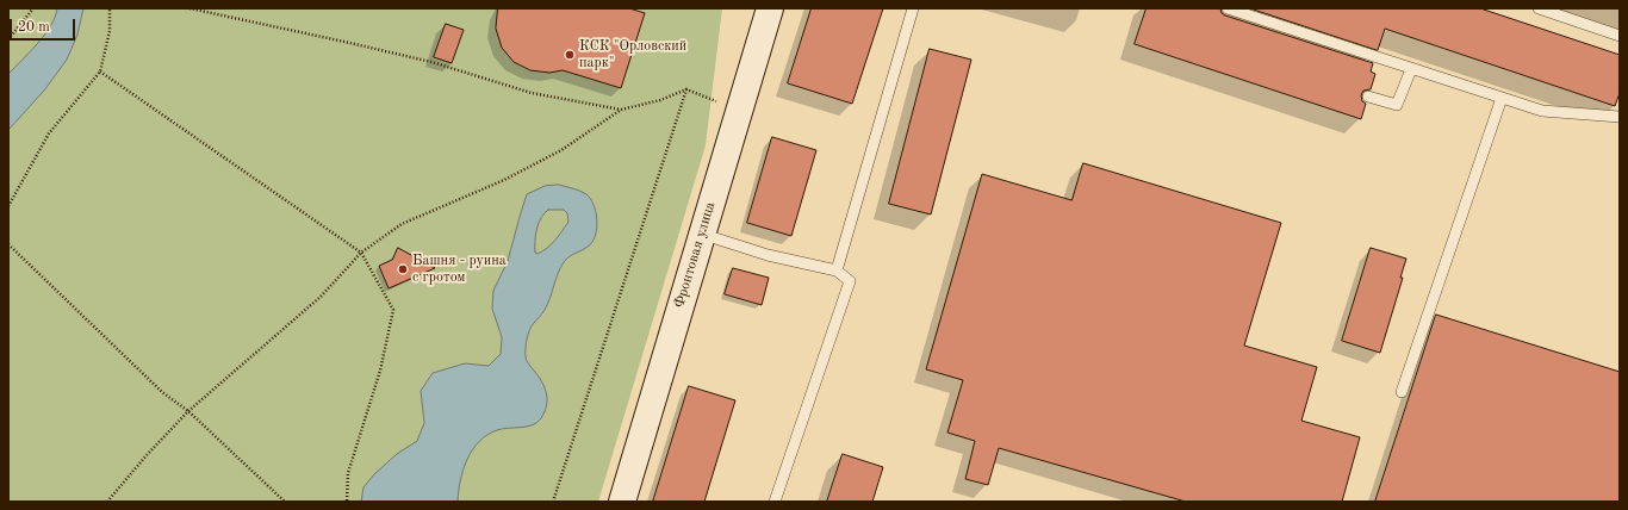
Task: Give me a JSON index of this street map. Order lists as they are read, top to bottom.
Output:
{
  "streets": {
    "main road": ["Фронтовая улица"]
  },
  "places": ["КСК \"Орловский парк\"", "Башня - руина с гротом"],
  "scale_bar": "20 m"
}
